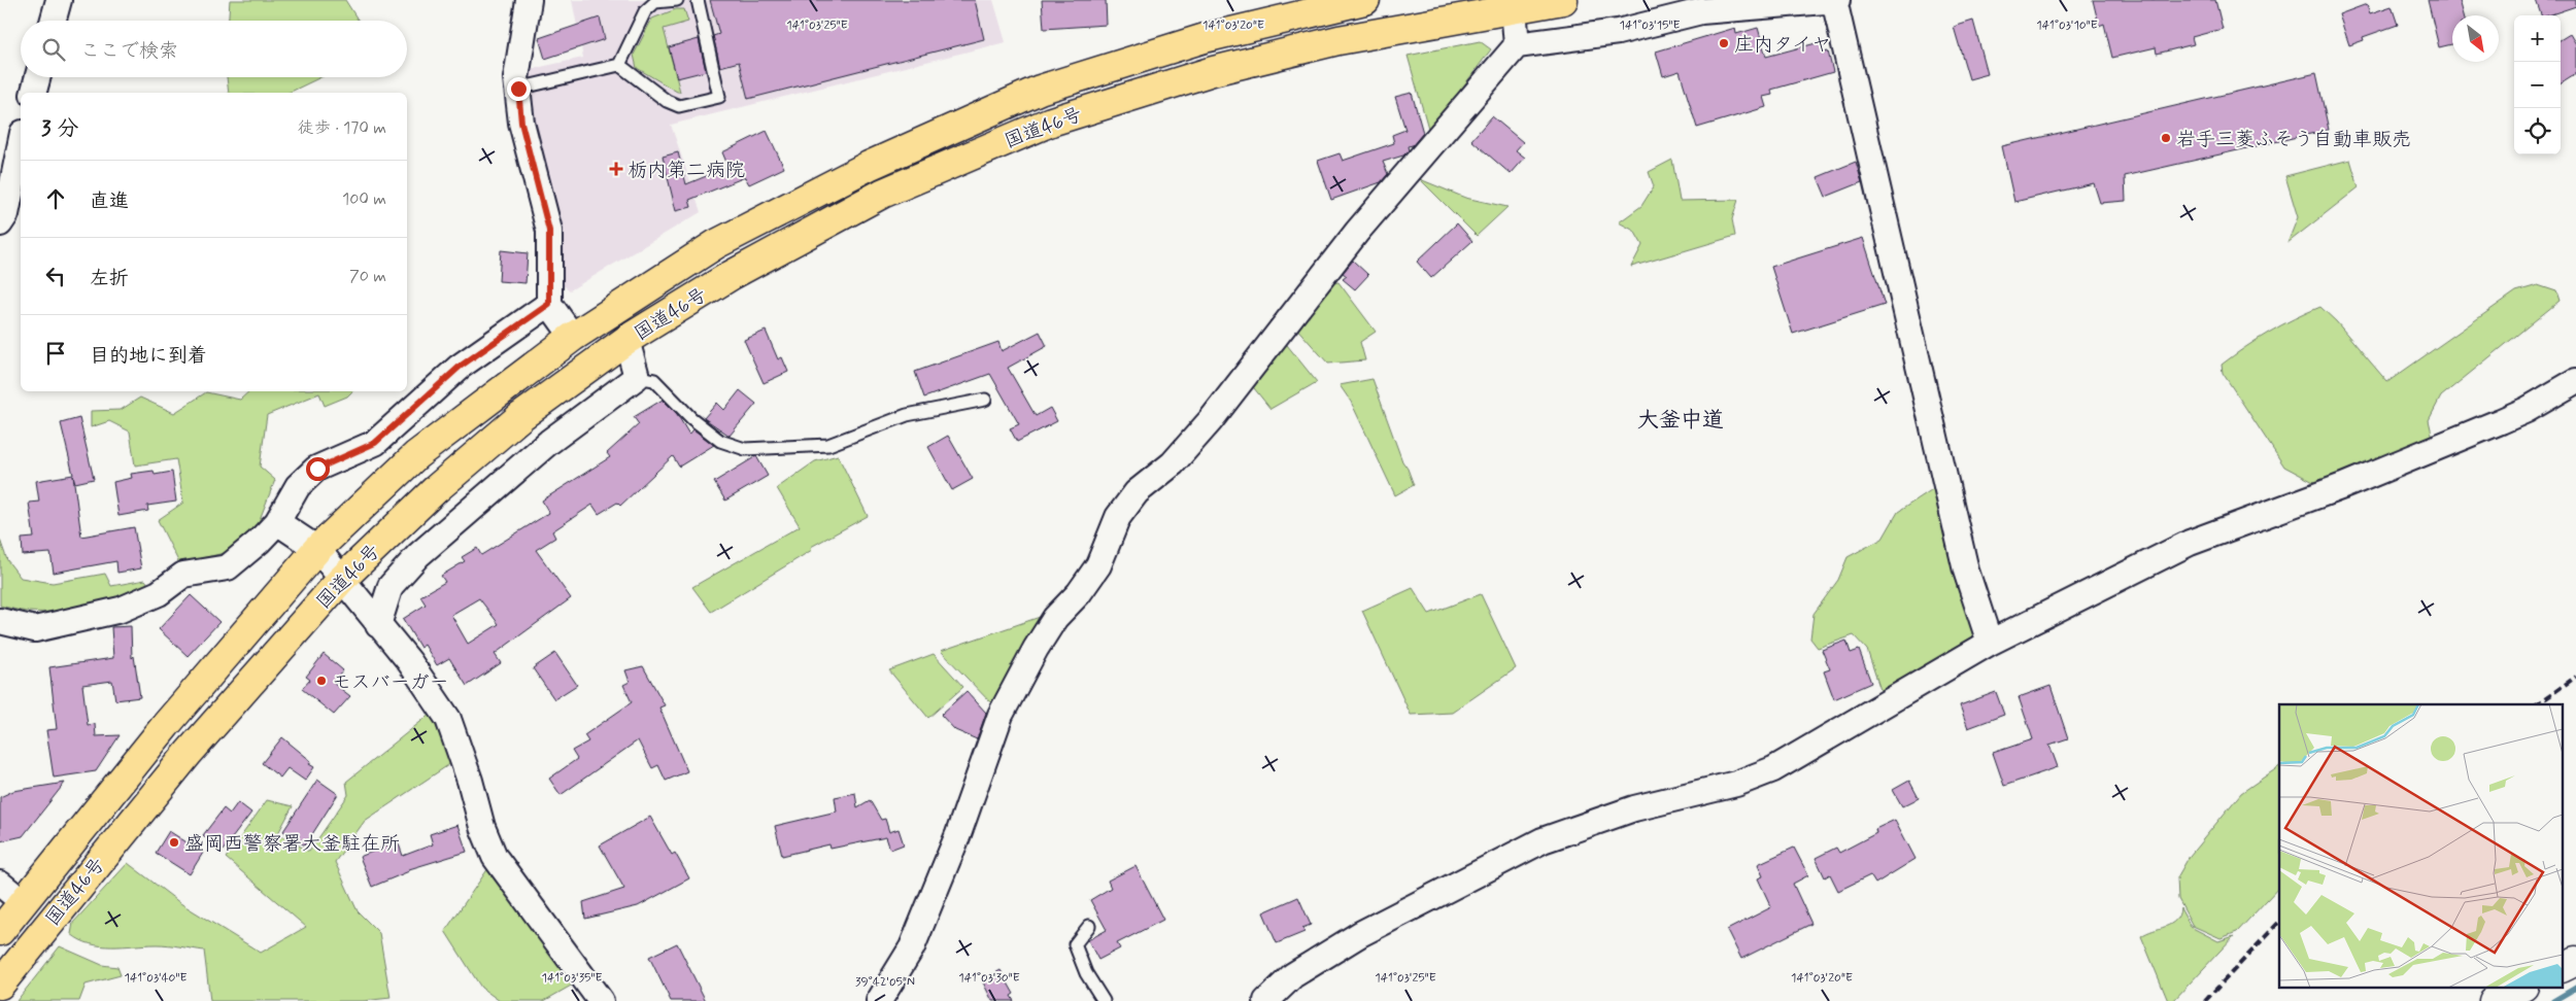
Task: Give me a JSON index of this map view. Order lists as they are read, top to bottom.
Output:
{
  "streets": {
    "highway": ["国道46号"]
  },
  "districts": ["大釜中道"],
  "places": {
    "other": [
      "庄内タイヤ",
      "岩手三菱ふそう自動車販売",
      "モスバーガー",
      "盛岡西警察署大釜駐在所"
    ],
    "health": ["栃内第二病院"]
  },
  "north": "bottom right",
  "page": {
    "map_buttons": ["+", "−"],
    "search": "ここで検索",
    "heading": ["3 分", "徒歩 · 170 m"],
    "list": [
      ["直進", "100 m"],
      ["左折", "70 m"],
      "目的地に到着"
    ]
  },
  "coordinates": [
    "141°03'20\"E",
    "141°03'15\"E",
    "141°03'10\"E",
    "141°03'25\"E",
    "141°03'40\"E",
    "141°03'35\"E",
    "141°03'30\"E",
    "39°42'05\"N"
  ]
}
